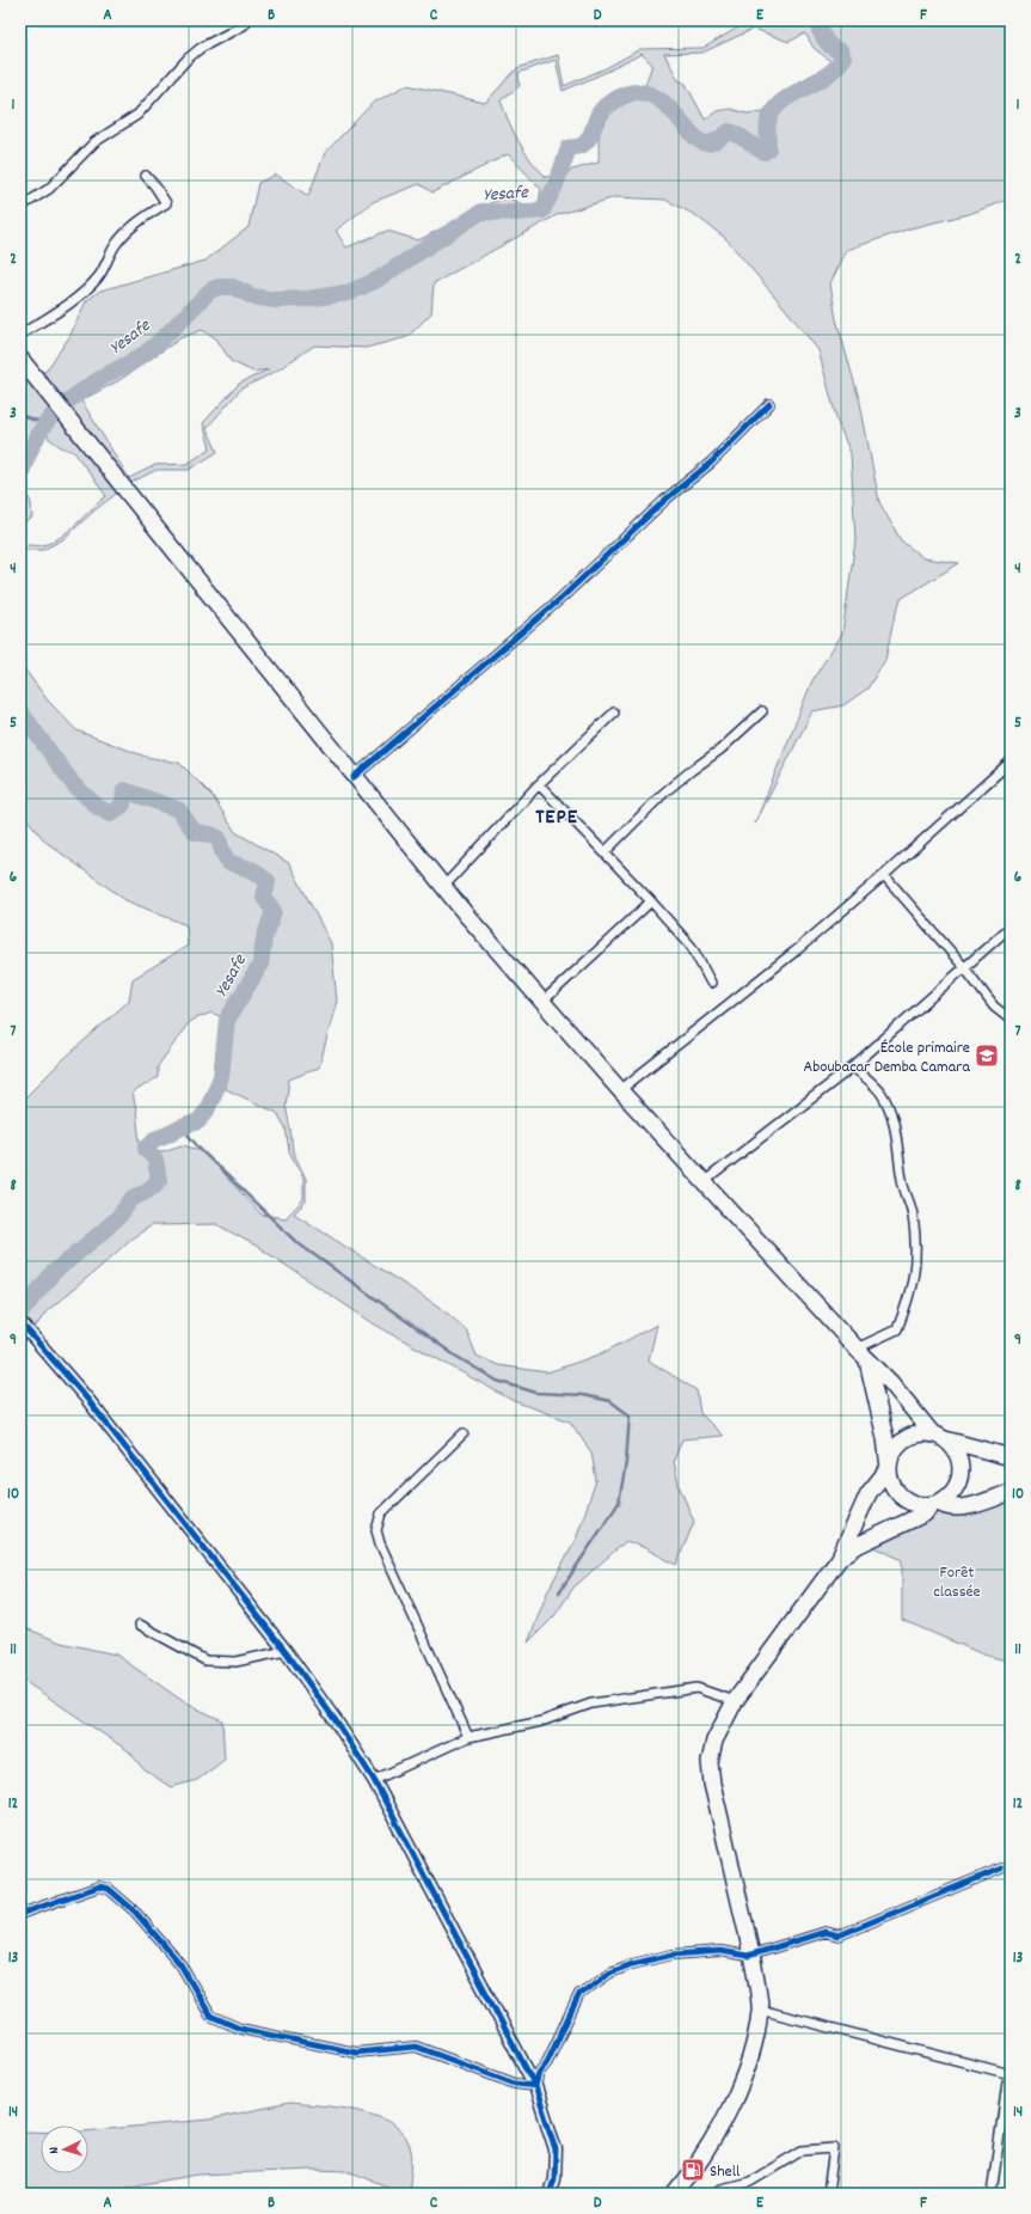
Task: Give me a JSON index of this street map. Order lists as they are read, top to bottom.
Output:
{
  "districts": ["TEPE"],
  "water": ["Yesafe"],
  "parks": ["Forêt classée"],
  "places": {
    "school or university": ["École primaire Aboubacar Demba Camara"],
    "fuel station": ["Shell"]
  },
  "north": "left",
  "grid": {
    "columns": [
      "A",
      "B",
      "C",
      "D",
      "E",
      "F"
    ],
    "rows": [
      "1",
      "2",
      "3",
      "4",
      "5",
      "6",
      "7",
      "8",
      "9",
      "10",
      "11",
      "12",
      "13",
      "14"
    ]
  }
}
